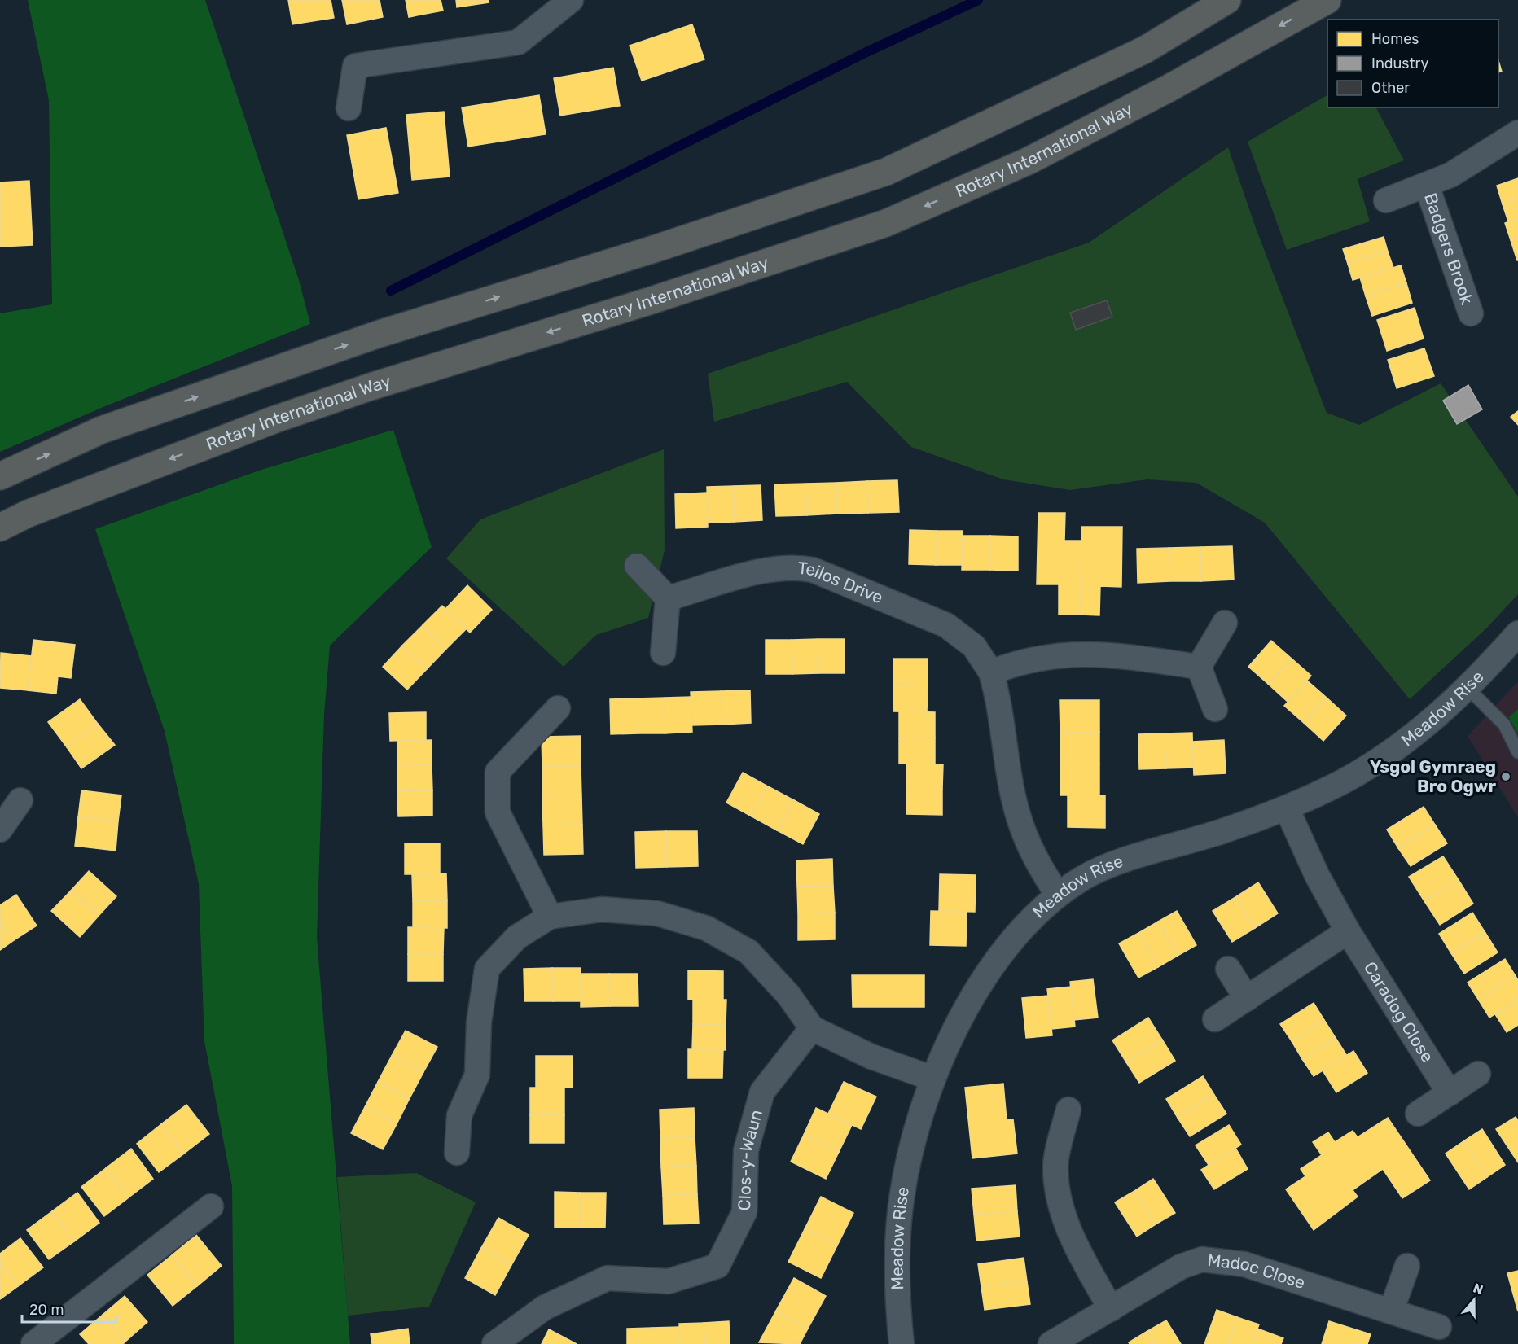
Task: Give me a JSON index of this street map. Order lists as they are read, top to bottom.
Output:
{
  "streets": {
    "main road": ["Rotary International Way"],
    "street": [
      "Badgers Brook",
      "Teilos Drive",
      "Meadow Rise",
      "Caradog Close",
      "Clos-y-Waun",
      "Madoc Close"
    ]
  },
  "crossings": [
    ["Teilos Drive", "Meadow Rise"],
    ["Meadow Rise", "Caradog Close"]
  ],
  "places": ["Ysgol Gymraeg Bro Ogwr"],
  "legend": ["Homes", "Industry", "Other"],
  "scale_bar": "20 m",
  "north": "top"
}
